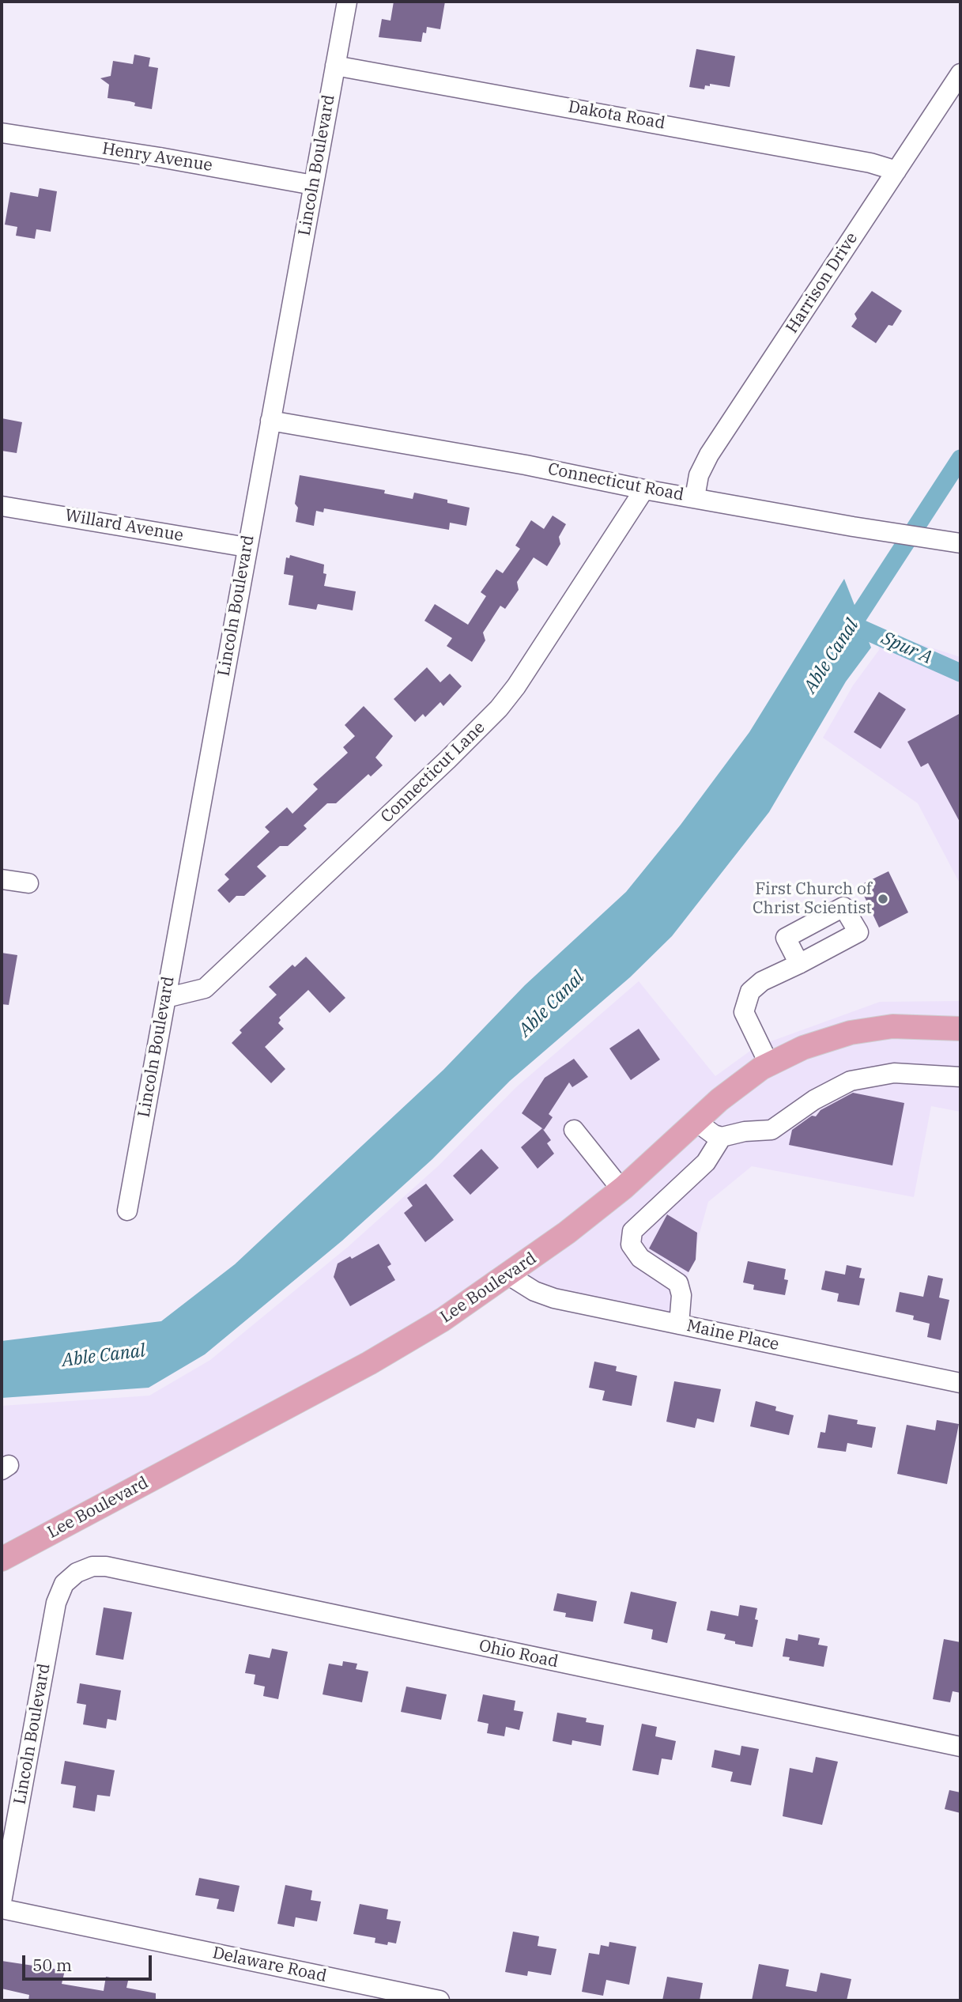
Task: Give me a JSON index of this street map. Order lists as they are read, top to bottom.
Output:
{
  "streets": {
    "main road": ["Lee Boulevard"],
    "street": [
      "Dakota Road",
      "Henry Avenue",
      "Lincoln Boulevard",
      "Harrison Drive",
      "Connecticut Road",
      "Willard Avenue",
      "Connecticut Lane",
      "Maine Place",
      "Ohio Road",
      "Delaware Road"
    ]
  },
  "crossings": [
    ["Dakota Road", "Lincoln Boulevard"],
    ["Dakota Road", "Harrison Drive"],
    ["Henry Avenue", "Lincoln Boulevard"],
    ["Lincoln Boulevard", "Connecticut Road"],
    ["Lincoln Boulevard", "Willard Avenue"],
    ["Lincoln Boulevard", "Connecticut Lane"],
    ["Lincoln Boulevard", "Ohio Road"],
    ["Harrison Drive", "Connecticut Road"],
    ["Connecticut Road", "Connecticut Lane"],
    ["Lee Boulevard", "Maine Place"]
  ],
  "water": ["Spur A", "Able Canal"],
  "places": ["First Church of Christ Scientist"],
  "scale_bar": "50 m"
}
